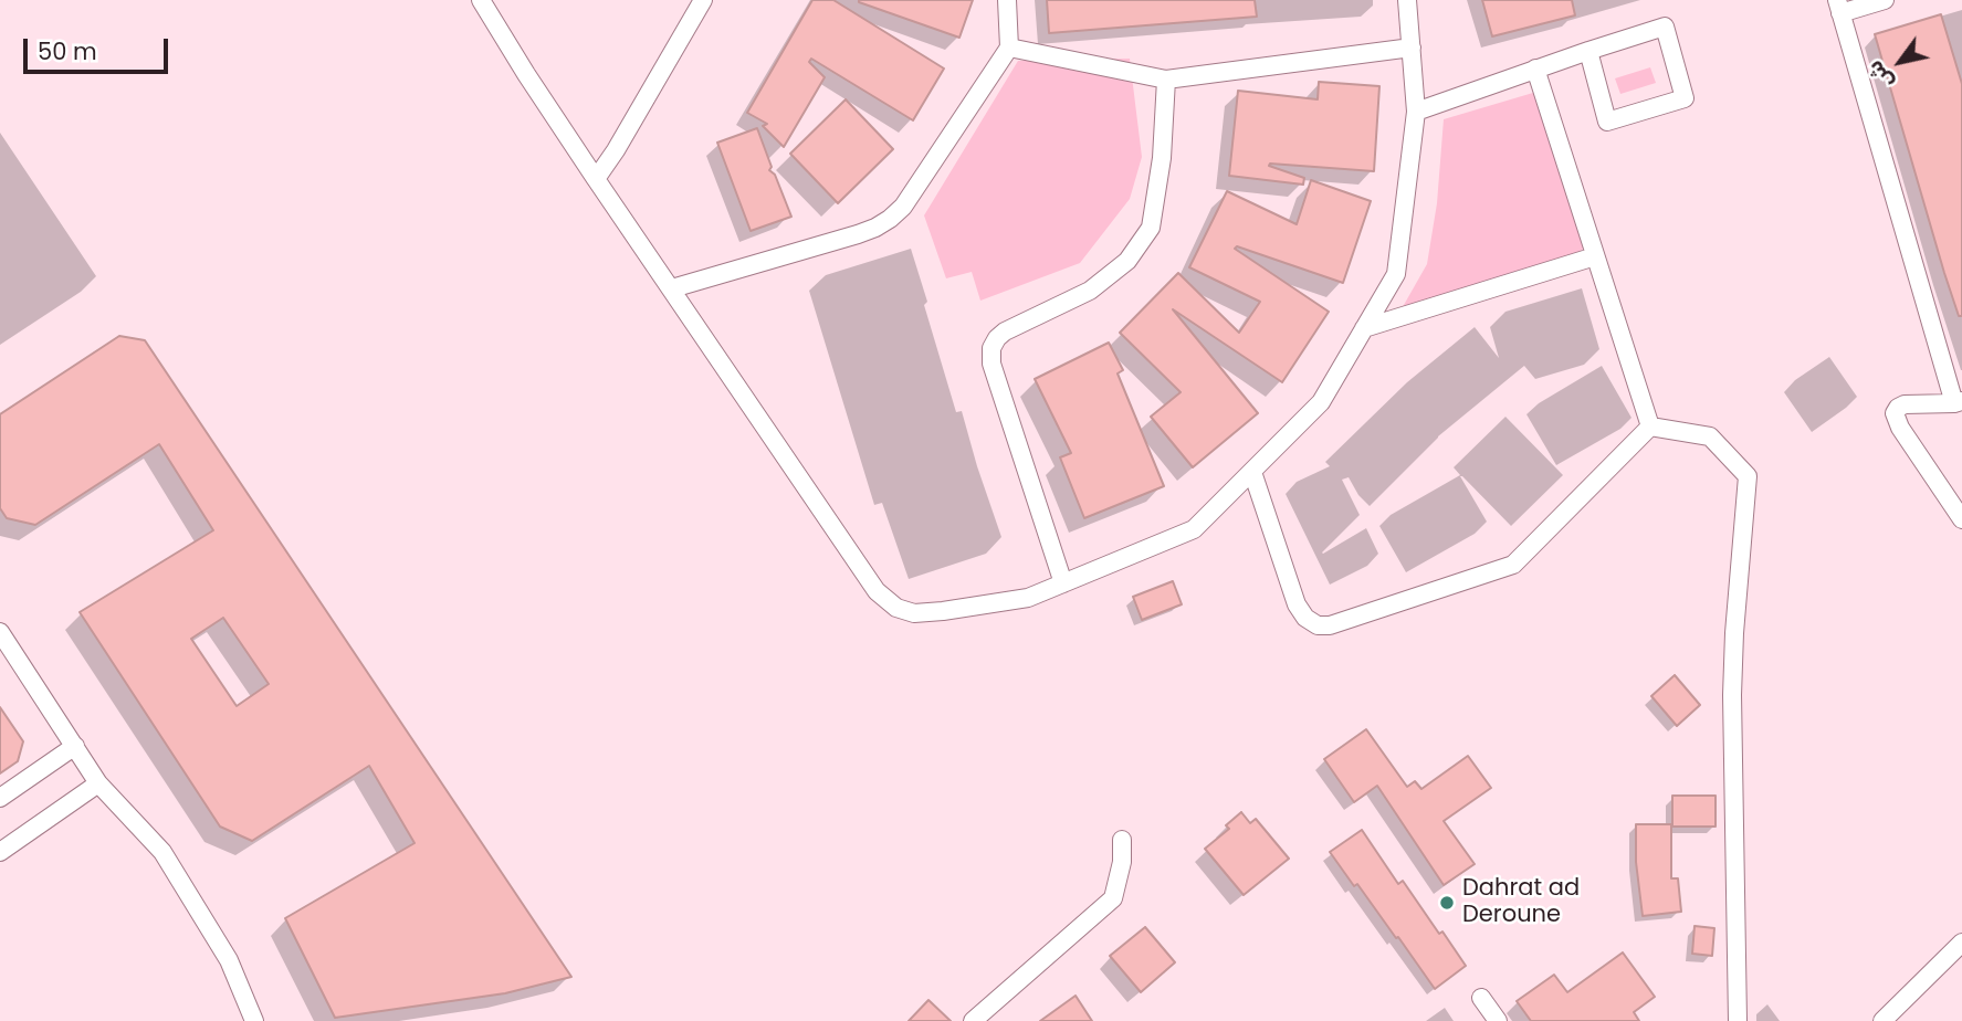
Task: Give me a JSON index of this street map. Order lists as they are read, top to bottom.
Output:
{
  "places": ["Dahrat ad Deroune"],
  "scale_bar": "50 m",
  "north": "bottom left"
}
